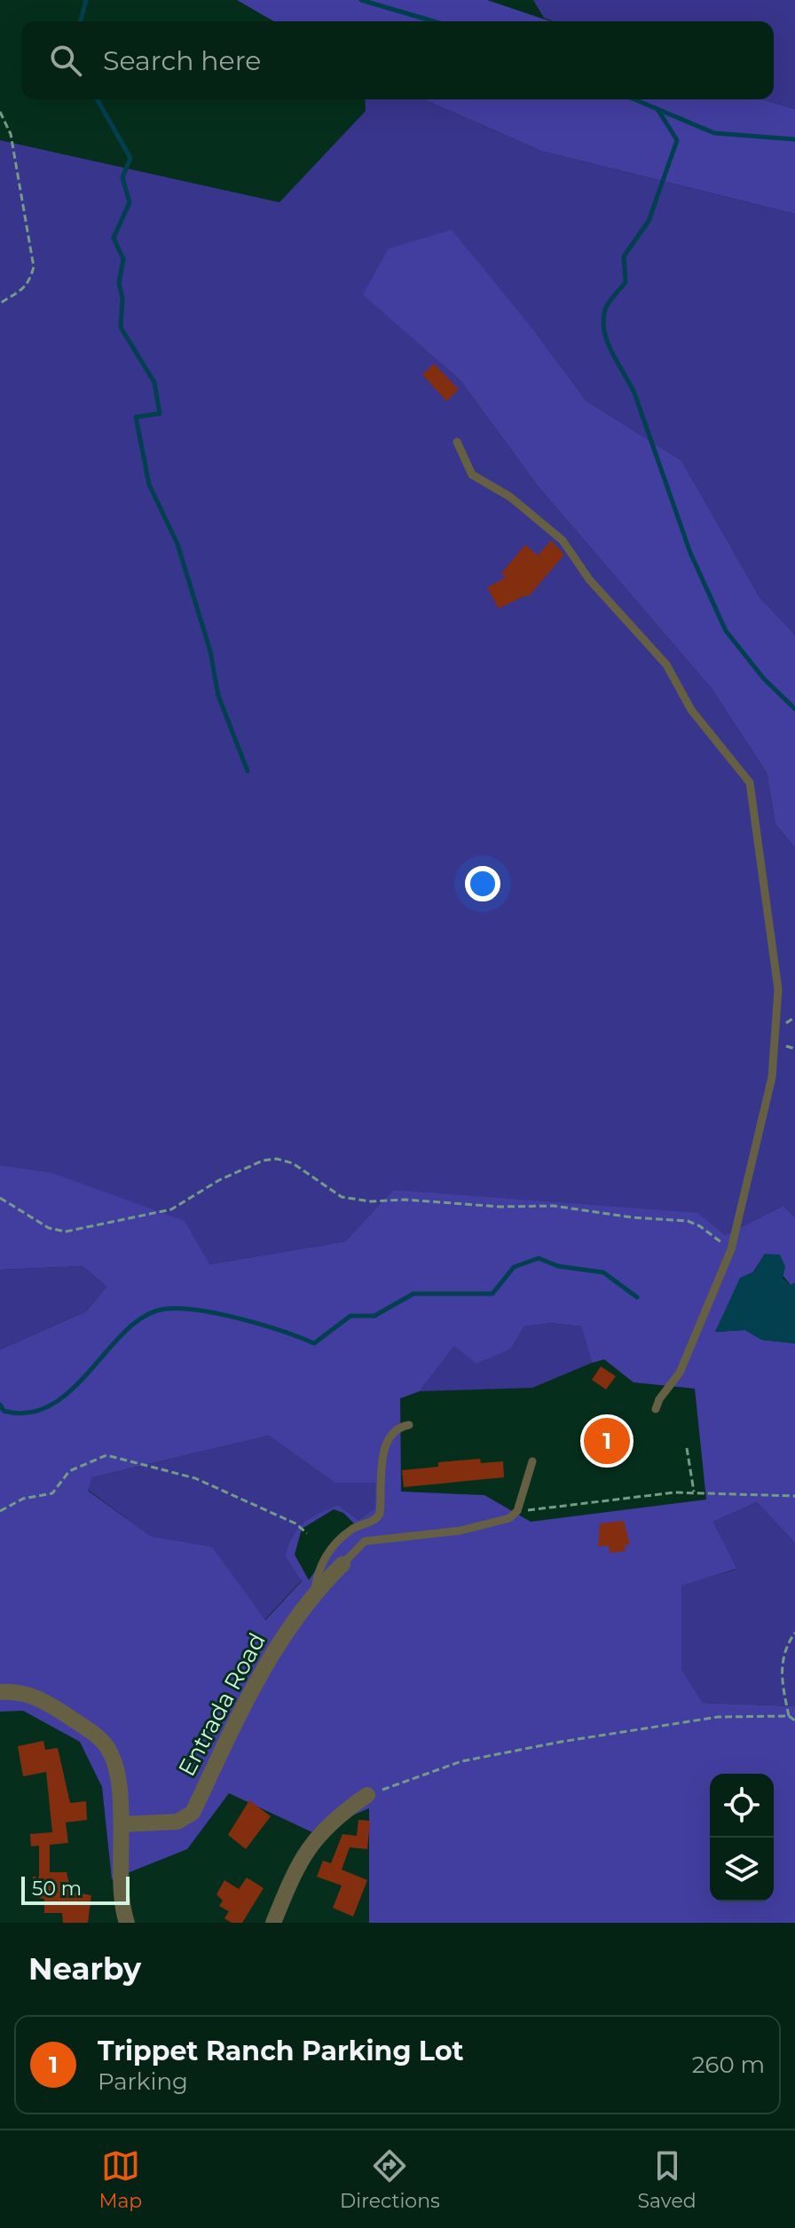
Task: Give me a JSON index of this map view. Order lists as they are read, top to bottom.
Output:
{
  "streets": {
    "street": ["Entrada Road"]
  },
  "scale_bar": "50 m",
  "page": {
    "search": "Search here",
    "pins": "1",
    "scale": "50 m",
    "heading": "Nearby",
    "list": [
      {
        "mark": "1",
        "name": "Trippet Ranch Parking Lot",
        "note": "Parking",
        "value": "260 m"
      }
    ],
    "nav": ["Map", "Directions", "Saved"]
  }
}
